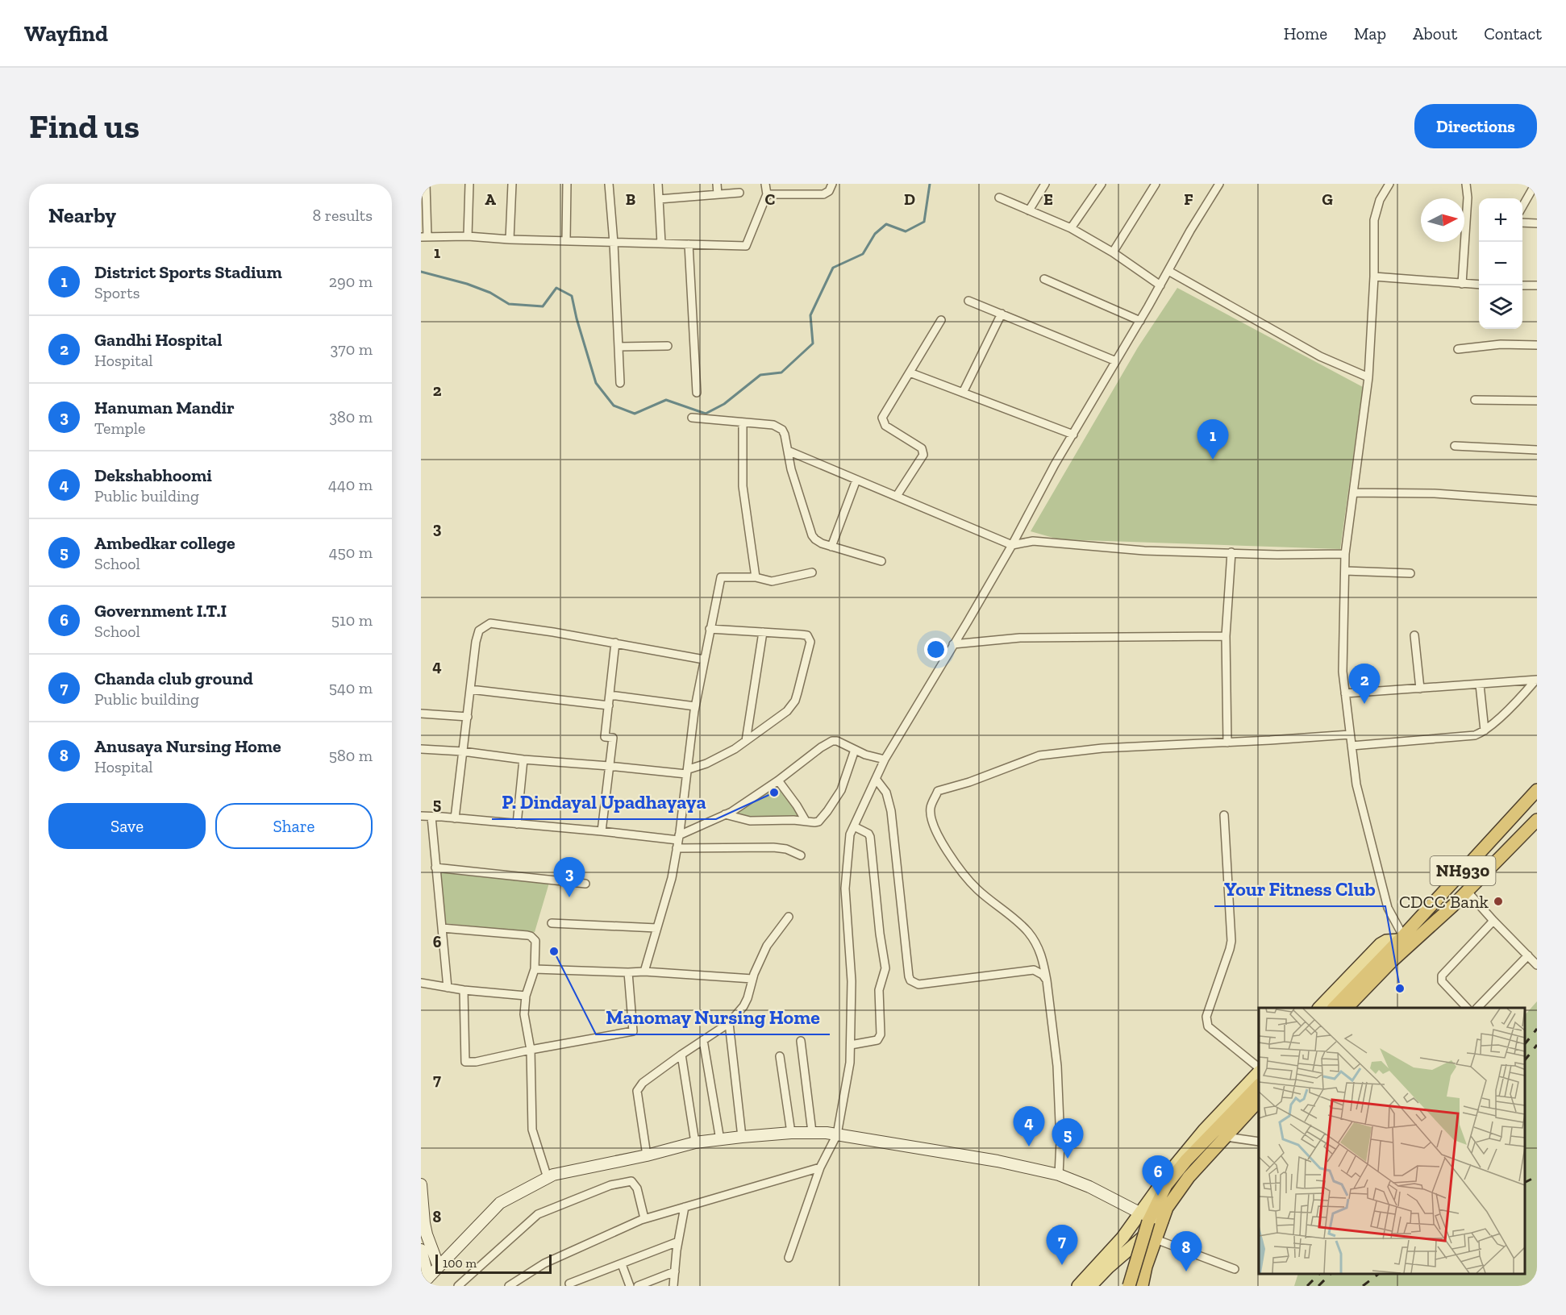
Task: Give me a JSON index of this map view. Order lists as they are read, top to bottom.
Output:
{
  "streets": {
    "highway": ["NH930"]
  },
  "places": [
    "P. Dindayal Upadhayaya",
    "CDCC Bank",
    "Manomay Nursing Home",
    "Your Fitness Club"
  ],
  "scale_bar": "100 m",
  "north": "right",
  "page": {
    "header": "Wayfind",
    "nav": [
      "Home",
      "Map",
      "About",
      "Contact"
    ],
    "buttons": [
      "Directions",
      ["Save", "Share"]
    ],
    "title": "Find us",
    "heading": ["Nearby", "8 results"],
    "map_buttons": ["+", "−"],
    "list": [
      {
        "mark": "1",
        "name": "District Sports Stadium",
        "note": "Sports",
        "value": "290 m"
      },
      {
        "mark": "2",
        "name": "Gandhi Hospital",
        "note": "Hospital",
        "value": "370 m"
      },
      {
        "mark": "3",
        "name": "Hanuman Mandir",
        "note": "Temple",
        "value": "380 m"
      },
      {
        "mark": "4",
        "name": "Dekshabhoomi",
        "note": "Public building",
        "value": "440 m"
      },
      {
        "mark": "5",
        "name": "Ambedkar college",
        "note": "School",
        "value": "450 m"
      },
      {
        "mark": "6",
        "name": "Government I.T.I",
        "note": "School",
        "value": "510 m"
      },
      {
        "mark": "7",
        "name": "Chanda club ground",
        "note": "Public building",
        "value": "540 m"
      },
      {
        "mark": "8",
        "name": "Anusaya Nursing Home",
        "note": "Hospital",
        "value": "580 m"
      }
    ],
    "pins": [
      "1",
      "2",
      "3",
      "4",
      "5",
      "6",
      "7",
      "8"
    ],
    "scale": "100 m"
  },
  "grid": {
    "columns": [
      "A",
      "B",
      "C",
      "D",
      "E",
      "F",
      "G"
    ],
    "rows": [
      "1",
      "2",
      "3",
      "4",
      "5",
      "6",
      "7",
      "8"
    ]
  }
}
